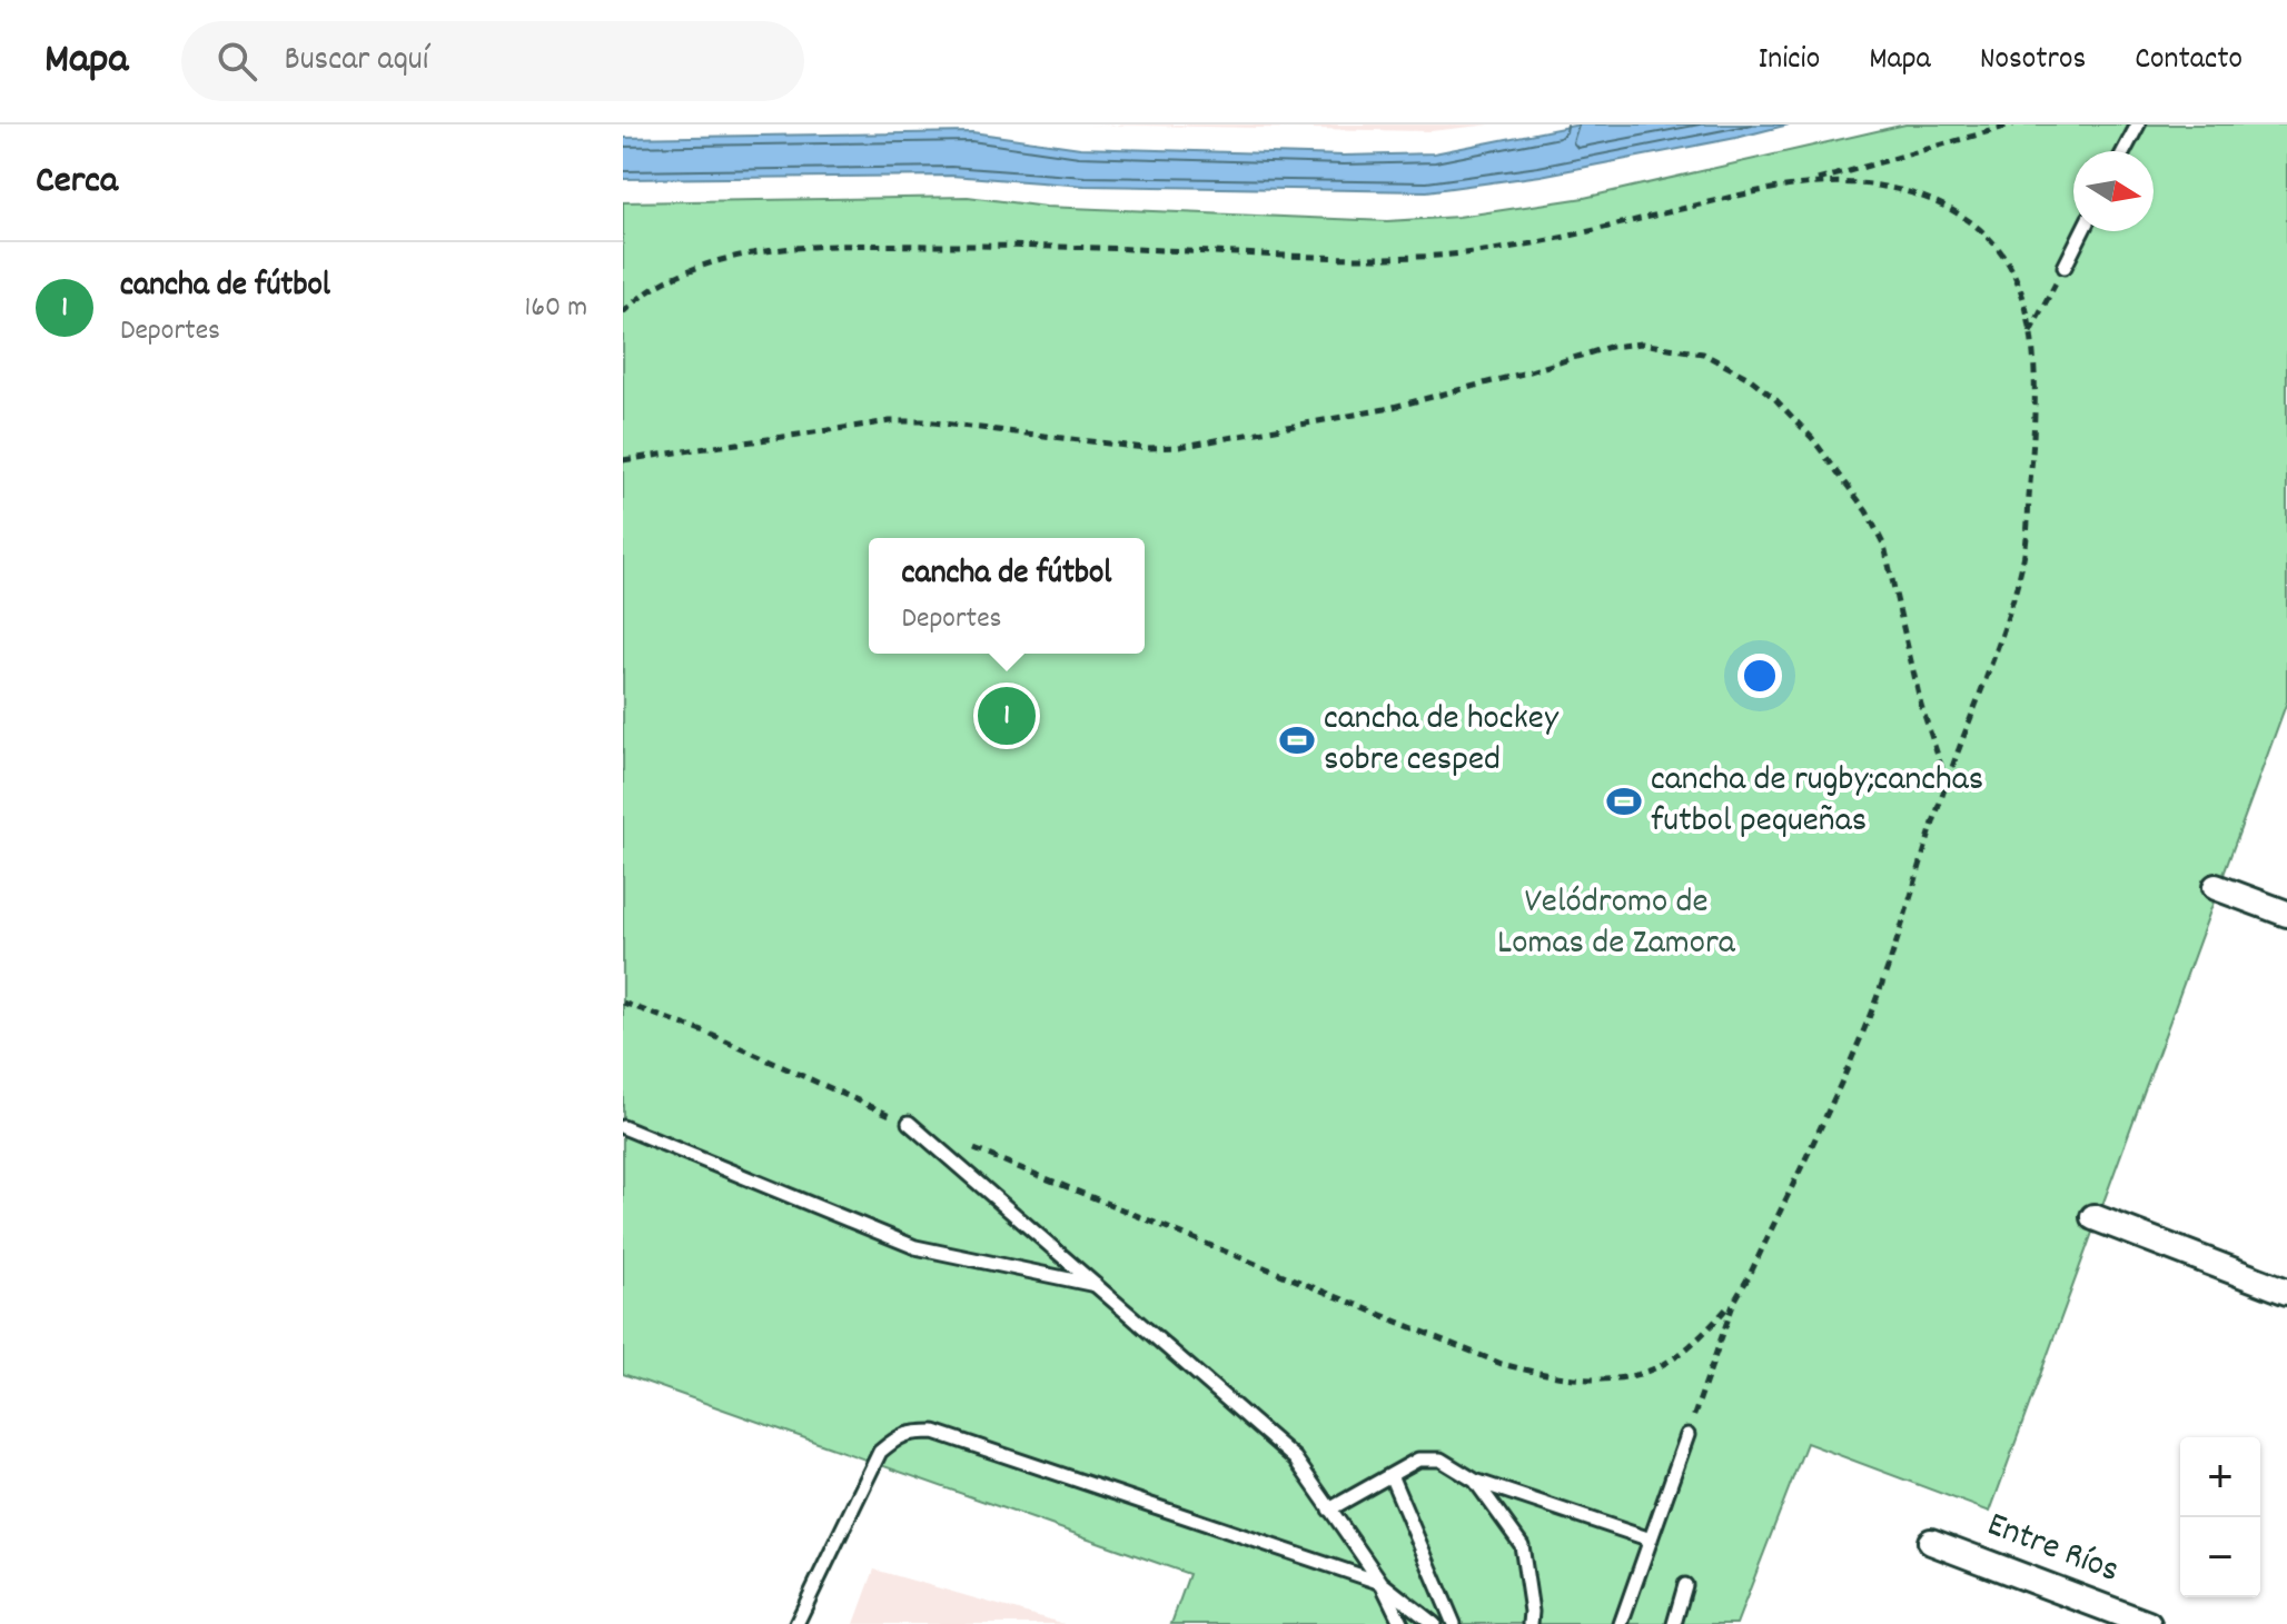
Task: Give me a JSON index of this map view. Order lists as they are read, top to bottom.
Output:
{
  "streets": {
    "street": ["Entre Ríos"]
  },
  "parks": ["Velódromo de Lomas de Zamora"],
  "places": {
    "sports": ["cancha de hockey sobre cesped", "cancha de rugby;canchas futbol pequeñas"]
  },
  "north": "right",
  "page": {
    "header": "Mapa",
    "search": "Buscar aquí",
    "nav": [
      "Inicio",
      "Mapa",
      "Nosotros",
      "Contacto"
    ],
    "heading": "Cerca",
    "list": [
      {
        "mark": "1",
        "name": "cancha de fútbol",
        "note": "Deportes",
        "value": "160 m"
      }
    ],
    "popup": ["cancha de fútbol", "Deportes"],
    "pins": "1",
    "map_buttons": ["+", "−"]
  }
}
